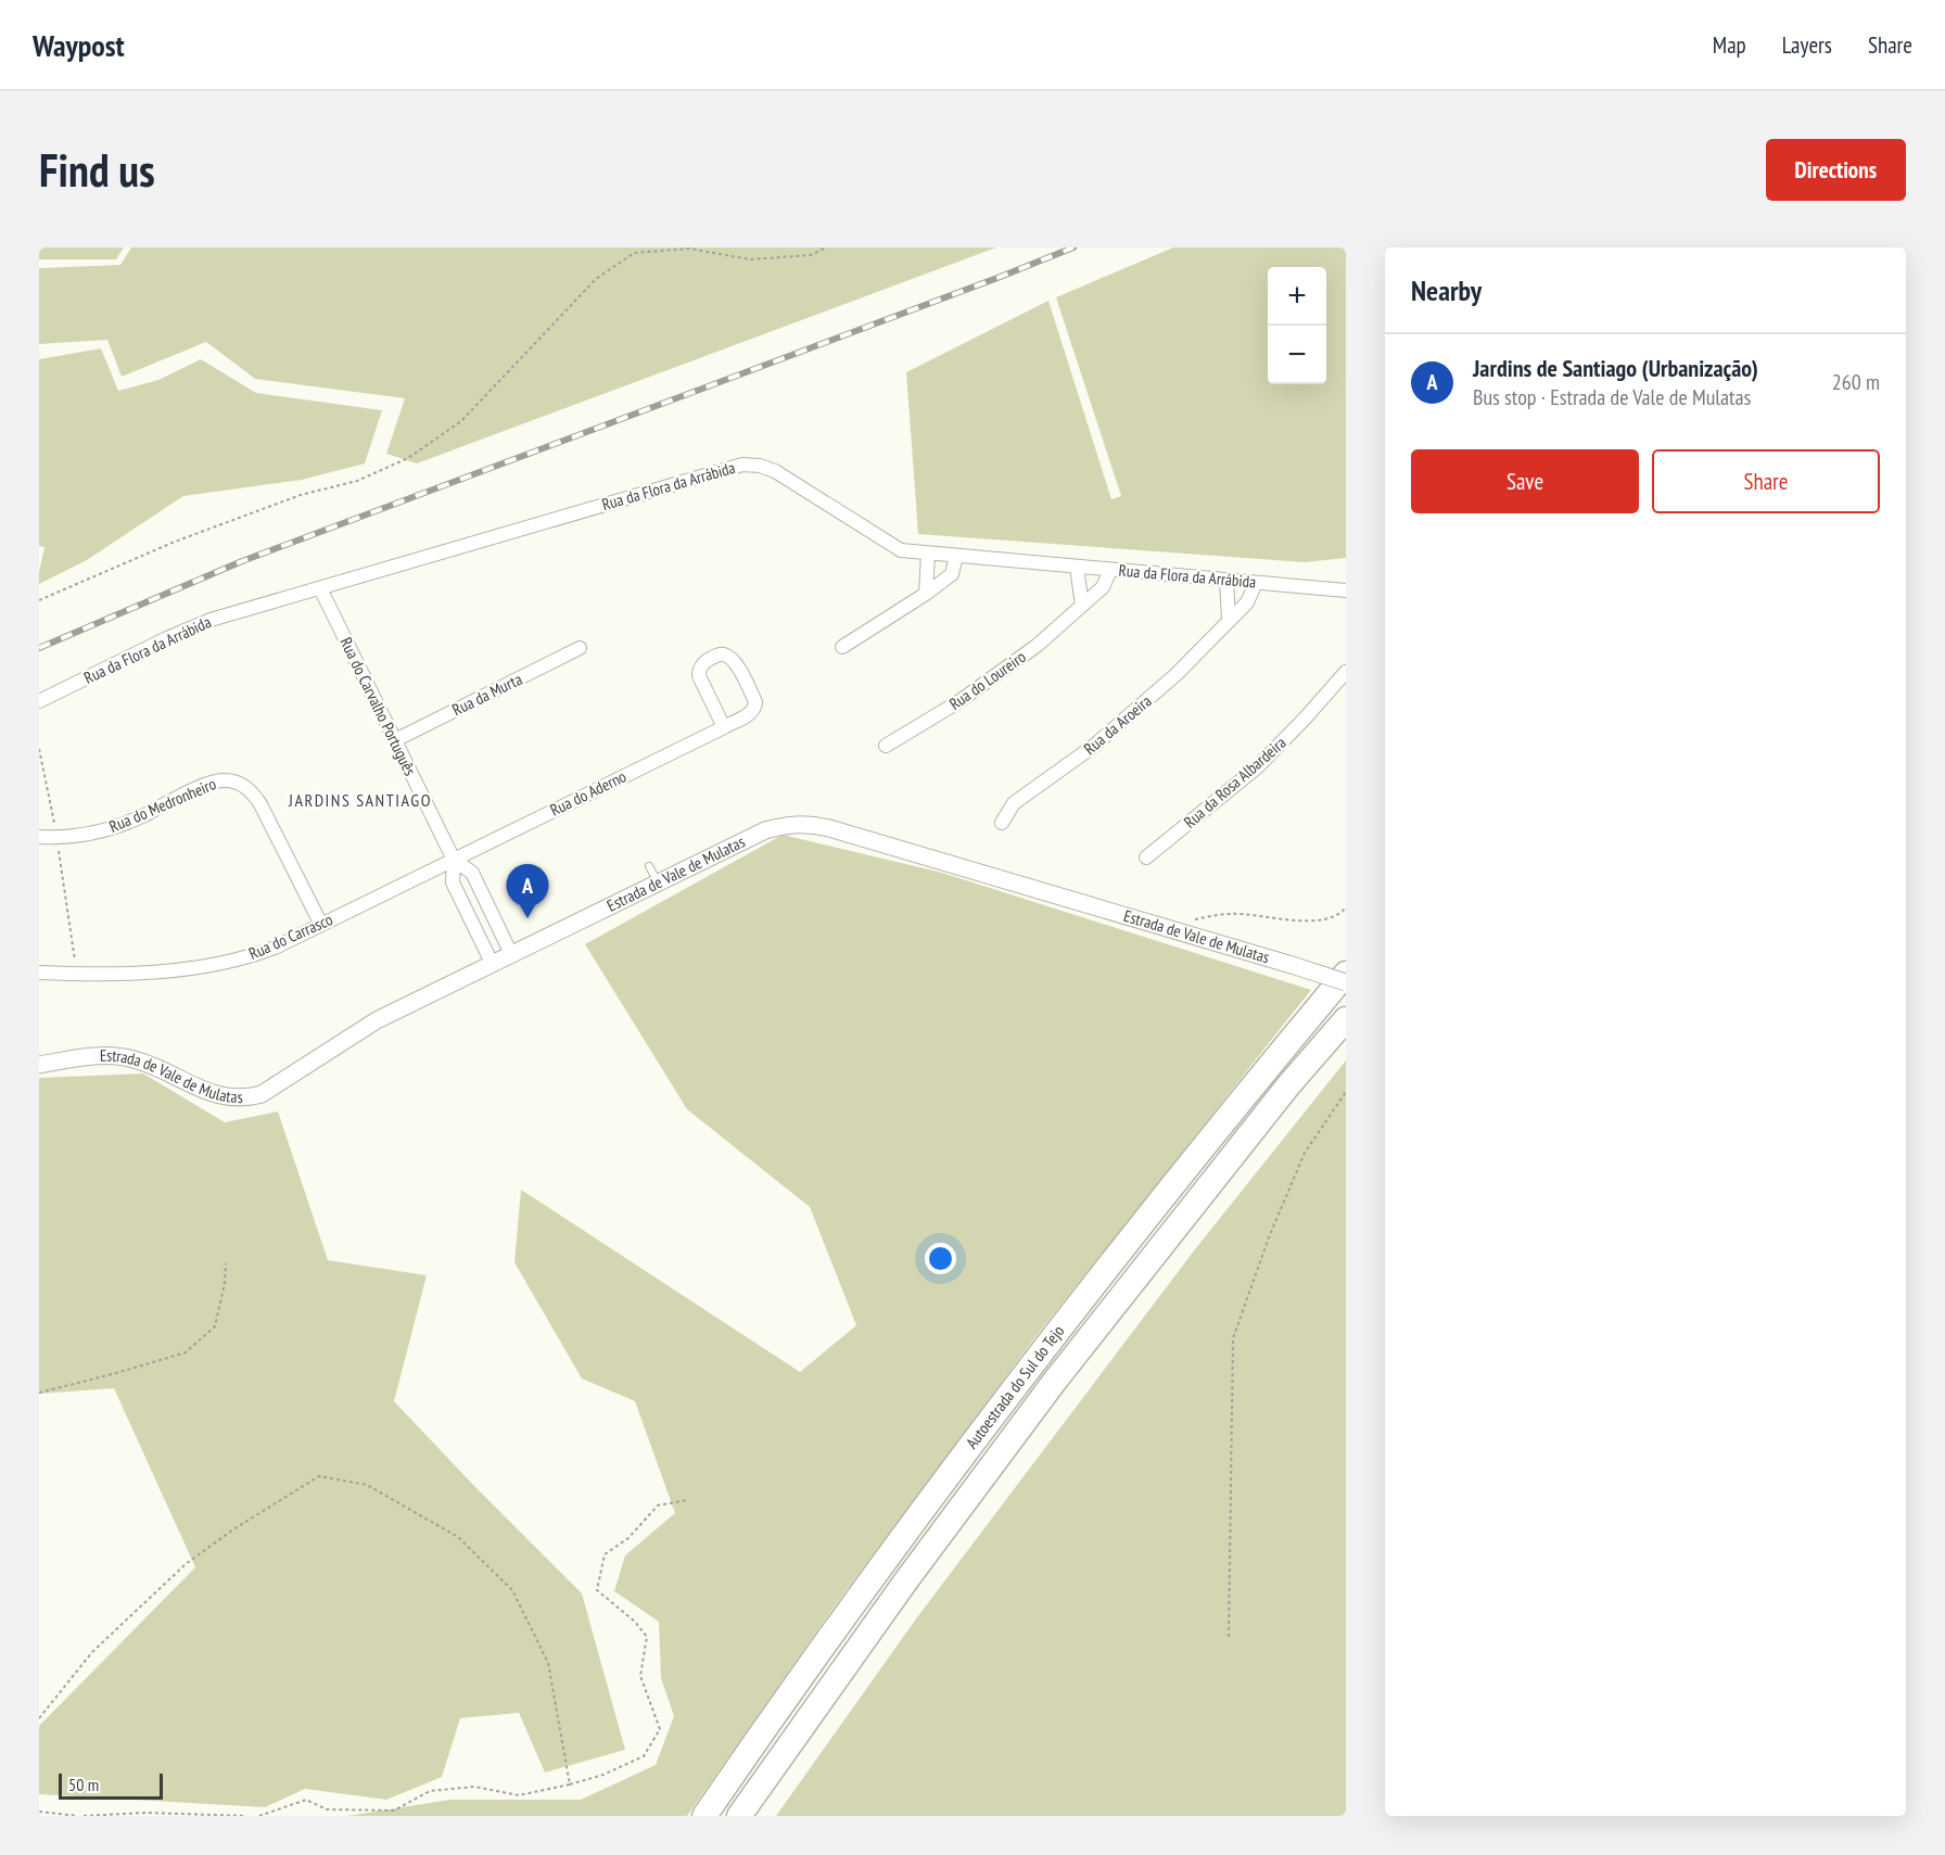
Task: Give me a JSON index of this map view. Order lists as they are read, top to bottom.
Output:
{
  "streets": {
    "highway": ["Autoestrada do Sul do Tejo"],
    "street": [
      "Rua da Flora da Arrábida",
      "Rua do Loureiro",
      "Rua da Murta",
      "Rua do Carvalho Português",
      "Rua da Aroeira",
      "Rua da Rosa Albardeira",
      "Rua do Aderno",
      "Rua do Medronheiro",
      "Estrada de Vale de Mulatas",
      "Rua do Carrasco"
    ]
  },
  "crossings": [
    ["Rua da Flora da Arrábida", "Rua do Loureiro"],
    ["Rua da Flora da Arrábida", "Rua do Carvalho Português"],
    ["Rua da Flora da Arrábida", "Rua da Aroeira"],
    ["Rua da Murta", "Rua do Carvalho Português"],
    ["Rua do Carvalho Português", "Rua do Aderno"],
    ["Rua do Carvalho Português", "Estrada de Vale de Mulatas"],
    ["Rua do Carvalho Português", "Rua do Carrasco"],
    ["Rua do Aderno", "Rua do Carrasco"],
    ["Rua do Medronheiro", "Rua do Carrasco"]
  ],
  "districts": ["JARDINS SANTIAGO"],
  "scale_bar": "50 m",
  "page": {
    "header": "Waypost",
    "nav": ["Map", "Layers", "Share"],
    "buttons": [
      "Directions",
      ["Save", "Share"]
    ],
    "title": "Find us",
    "heading": "Nearby",
    "map_buttons": ["+", "−"],
    "list": [
      {
        "mark": "A",
        "name": "Jardins de Santiago (Urbanização)",
        "note": "Bus stop · Estrada de Vale de Mulatas",
        "value": "260 m"
      }
    ],
    "pins": "A",
    "scale": "50 m"
  }
}
